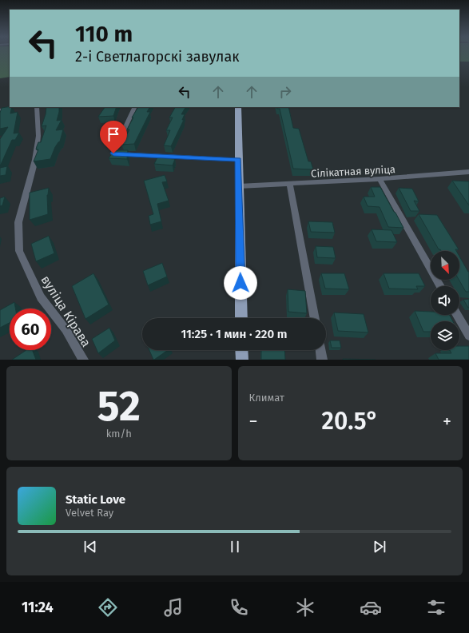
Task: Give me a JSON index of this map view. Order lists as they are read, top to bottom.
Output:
{
  "streets": {
    "street": ["Сілікатная вуліца", "вуліца Кірава"]
  },
  "north": "bottom right",
  "page": {
    "turn": ["110 m", "2-і Светлагорскі завулак"],
    "limit": "60",
    "trip": "11:25 · 1 мин · 220 m",
    "tile": [
      ["52", "km/h"],
      "Климат"
    ],
    "heat": ["−", "20.5°", "+"],
    "song": ["Static Love", "Velvet Ray"],
    "tabs": "11:24"
  }
}
